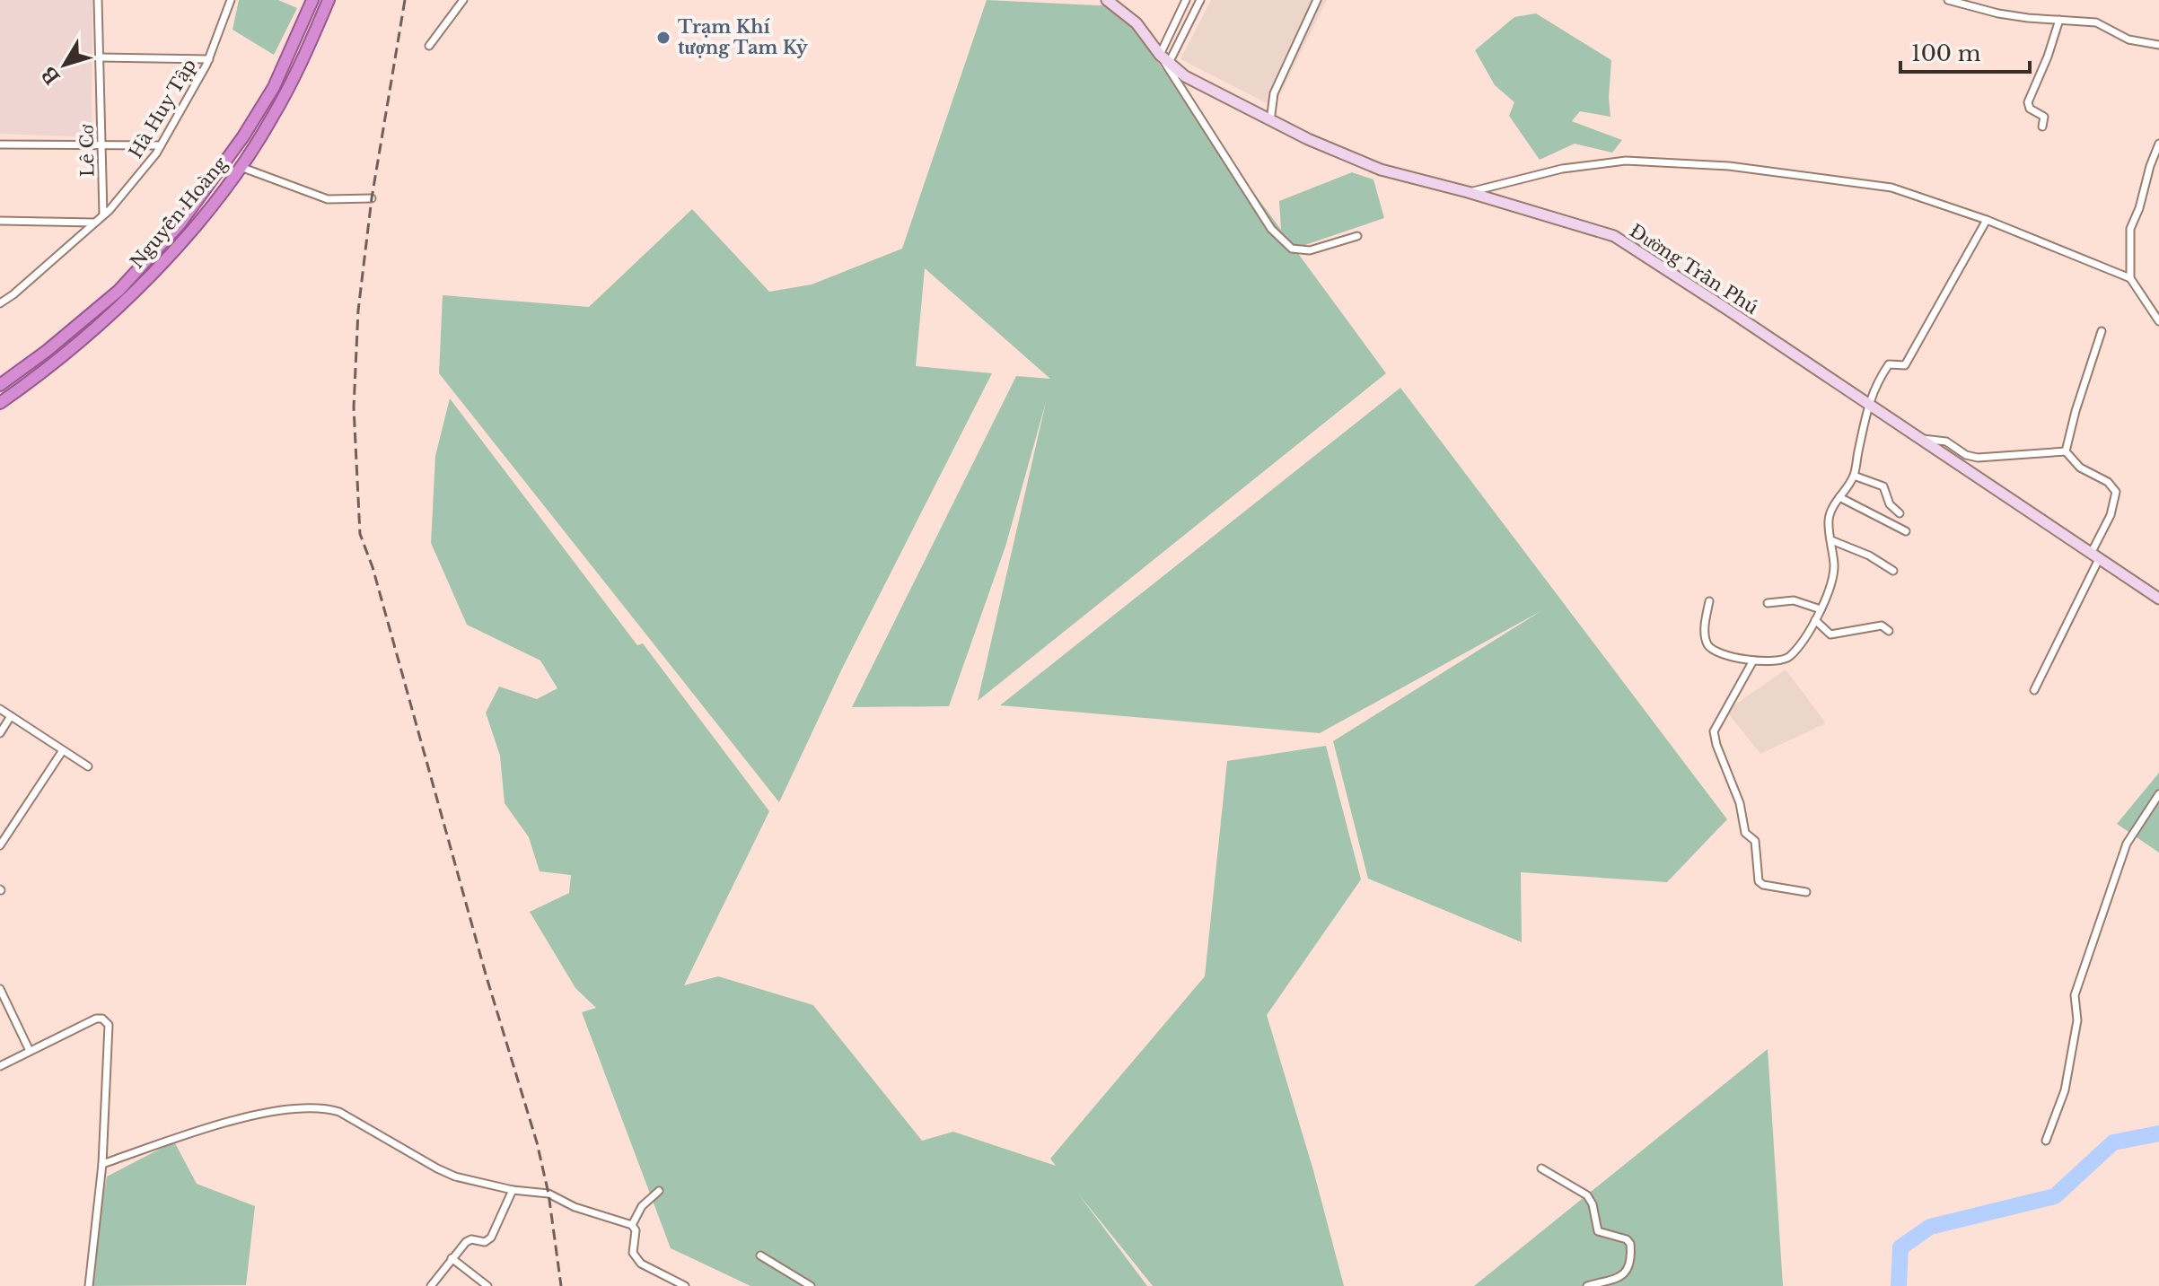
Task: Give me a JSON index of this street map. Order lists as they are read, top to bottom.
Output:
{
  "streets": {
    "highway": ["Nguyễn Hoàng"],
    "main road": ["Đường Trần Phú"],
    "street": ["Hà Huy Tập", "Lê Cơ"]
  },
  "crossings": [
    ["Hà Huy Tập", "Lê Cơ"]
  ],
  "places": ["Trạm Khí tượng Tam Kỳ"],
  "scale_bar": "100 m",
  "north": "bottom left"
}
